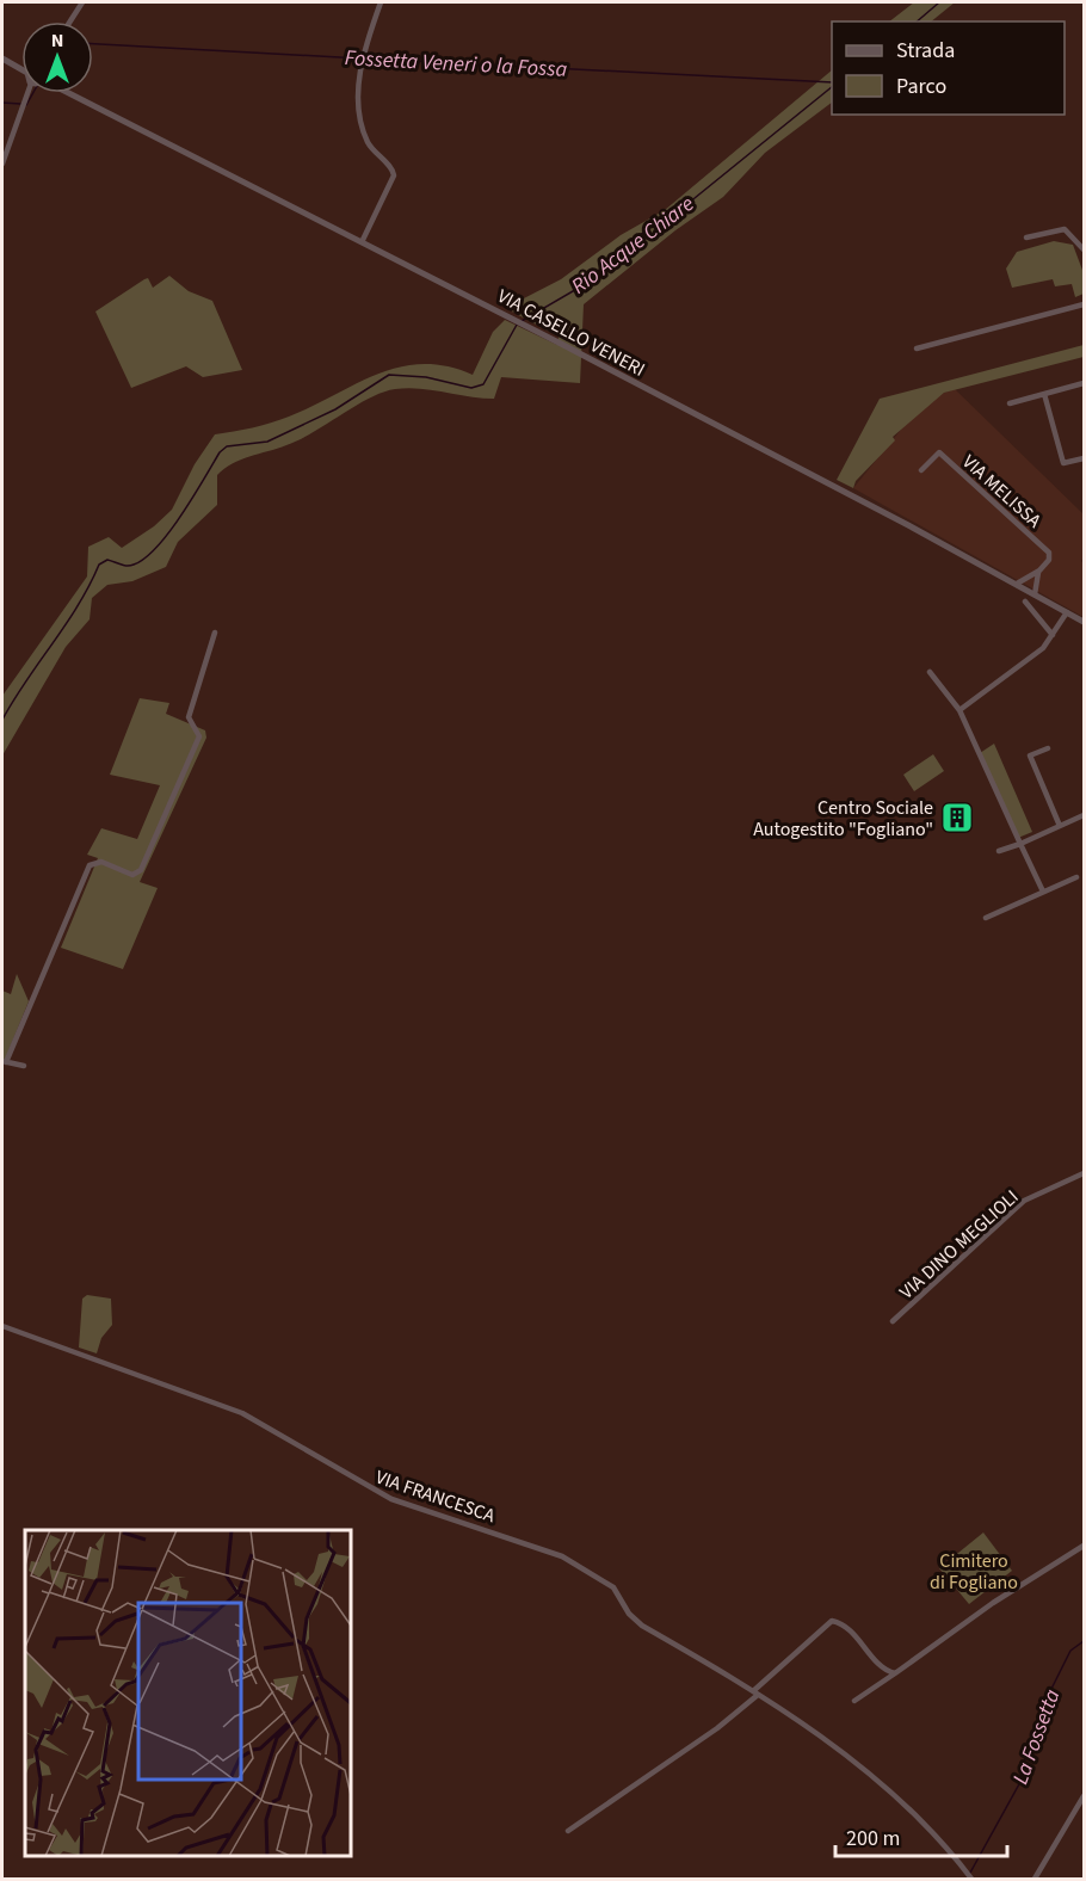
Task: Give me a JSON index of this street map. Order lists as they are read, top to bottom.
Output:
{
  "streets": {
    "street": [
      "VIA CASELLO VENERI",
      "VIA MELISSA",
      "VIA DINO MEGLIOLI",
      "VIA FRANCESCA"
    ]
  },
  "crossings": [
    ["VIA CASELLO VENERI", "VIA MELISSA"]
  ],
  "water": ["Fossetta Veneri o la Fossa", "Rio Acque Chiare", "La Fossetta"],
  "parks": ["Cimitero di Fogliano"],
  "places": {
    "building": ["Centro Sociale Autogestito \"Fogliano\""]
  },
  "legend": ["Strada", "Parco"],
  "scale_bar": "200 m",
  "north": "top"
}
